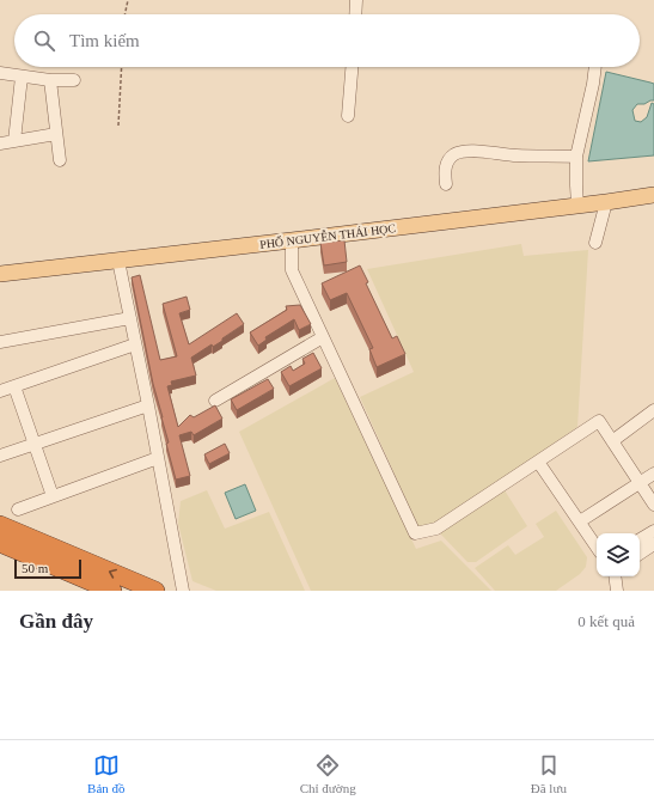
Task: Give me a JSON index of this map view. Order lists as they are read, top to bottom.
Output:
{
  "streets": {
    "main road": ["PHỐ NGUYỄN THÁI HỌC"]
  },
  "scale_bar": "50 m",
  "page": {
    "search": "Tìm kiếm",
    "scale": "50 m",
    "heading": ["Gần đây", "0 kết quả"],
    "nav": ["Bản đồ", "Chỉ đường", "Đã lưu"]
  }
}
